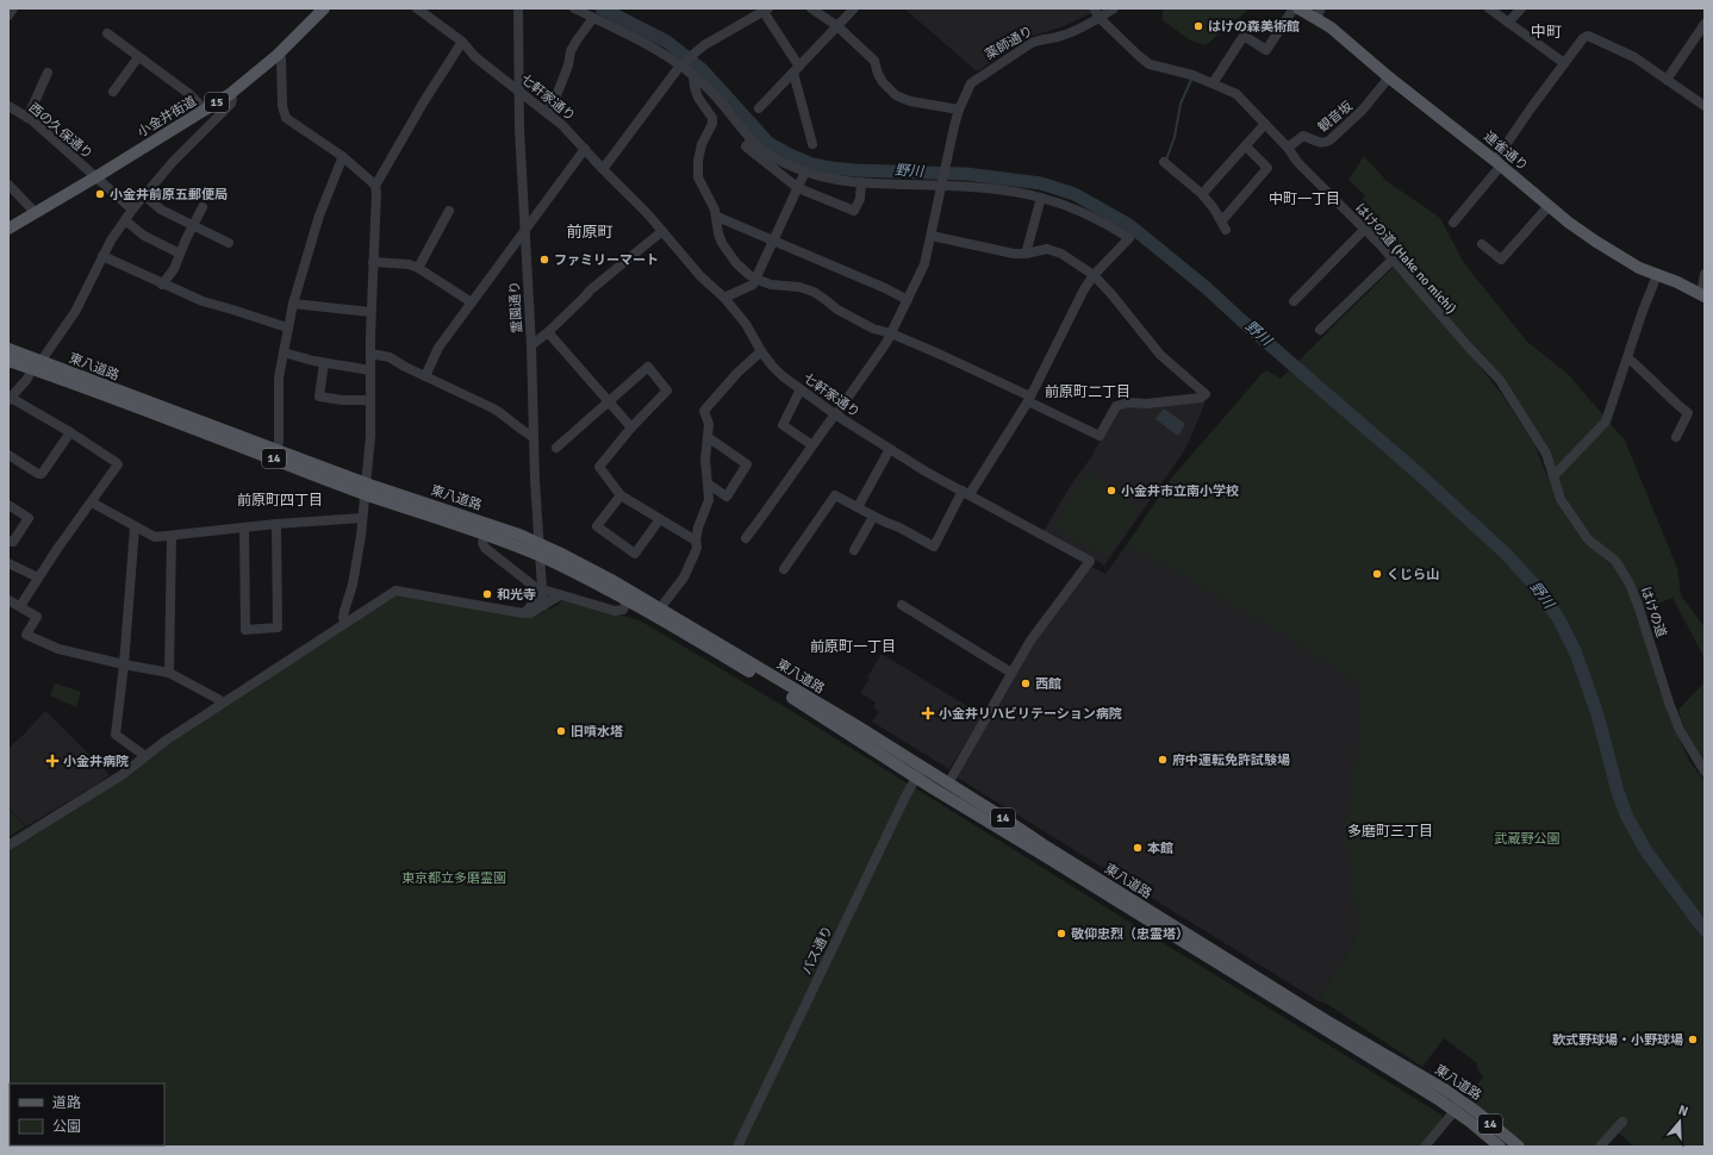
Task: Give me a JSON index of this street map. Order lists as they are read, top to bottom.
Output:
{
  "streets": {
    "main road": [
      "15",
      "小金井街道",
      "連雀通り",
      "東八道路",
      "14"
    ],
    "street": [
      "薬師通り",
      "七軒家通り",
      "観音坂",
      "西の久保通り",
      "はけの道 (Hake no michi)",
      "霊園通り",
      "はけの道",
      "バス通り"
    ]
  },
  "crossings": [
    ["薬師通り", "はけの道 (Hake no michi)"],
    ["七軒家通り", "霊園通り"],
    ["七軒家通り", "東八道路"],
    ["小金井街道", "西の久保通り"],
    ["観音坂", "連雀通り"],
    ["観音坂", "はけの道 (Hake no michi)"],
    ["はけの道 (Hake no michi)", "はけの道"],
    ["霊園通り", "東八道路"],
    ["東八道路", "バス通り"]
  ],
  "districts": [
    "中町",
    "中町一丁目",
    "前原町",
    "前原町二丁目",
    "前原町四丁目",
    "前原町一丁目",
    "多磨町三丁目"
  ],
  "water": ["野川"],
  "parks": ["武蔵野公園", "東京都立多磨霊園"],
  "places": {
    "other": [
      "はけの森美術館",
      "小金井前原五郵便局",
      "ファミリーマート",
      "小金井市立南小学校",
      "くじら山",
      "和光寺",
      "西館",
      "旧噴水塔",
      "府中運転免許試験場",
      "本館",
      "敬仰忠烈（忠霊塔）",
      "軟式野球場・小野球場"
    ],
    "health": ["小金井リハビリテーション病院", "小金井病院"]
  },
  "legend": ["道路", "公園"],
  "north": "top"
}
